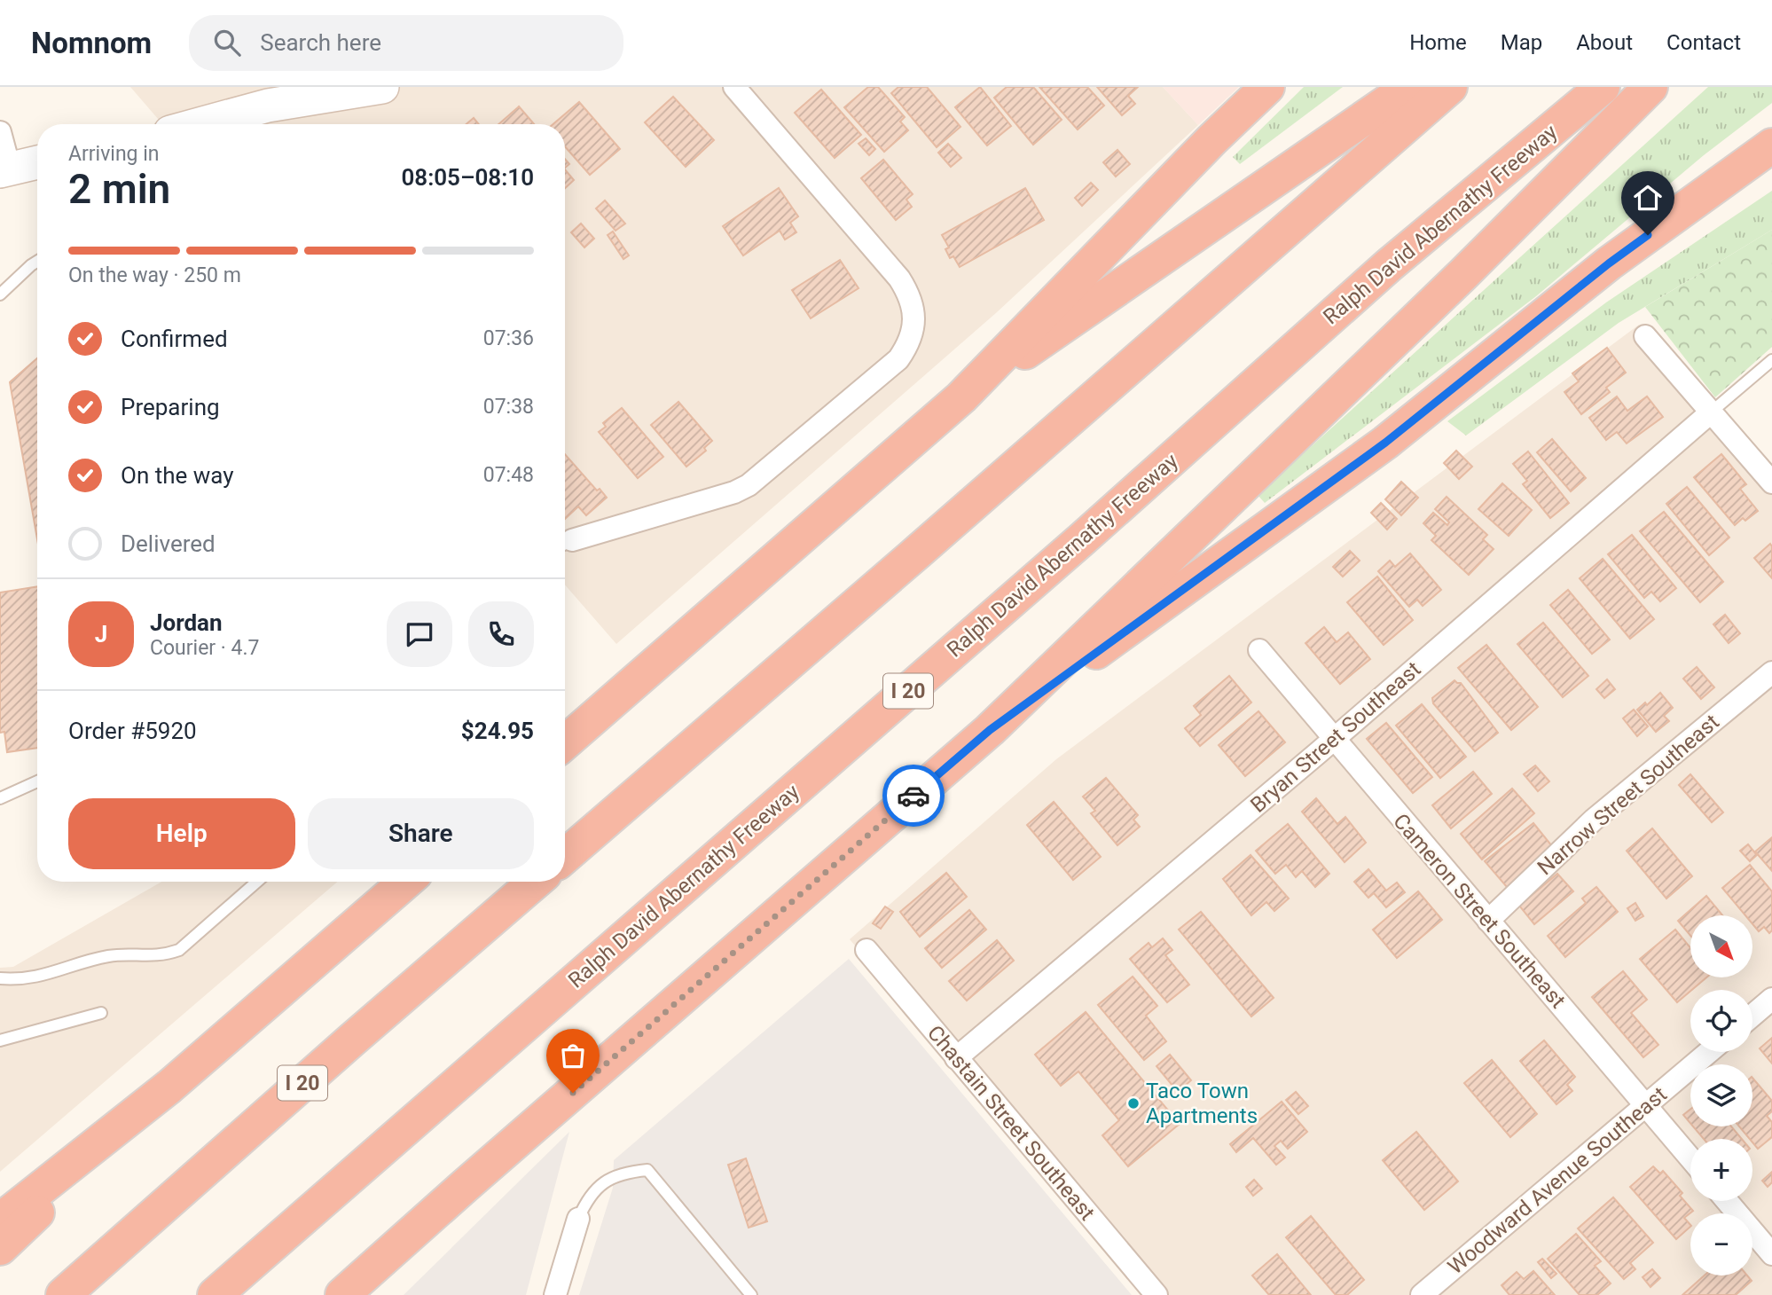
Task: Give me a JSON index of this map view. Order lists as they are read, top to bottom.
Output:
{
  "streets": {
    "highway": ["Ralph David Abernathy Freeway", "I 20"],
    "street": [
      "Bryan Street Southeast",
      "Narrow Street Southeast",
      "Cameron Street Southeast",
      "Chastain Street Southeast",
      "Woodward Avenue Southeast"
    ]
  },
  "crossings": [
    ["Bryan Street Southeast", "Cameron Street Southeast"],
    ["Bryan Street Southeast", "Chastain Street Southeast"],
    ["Narrow Street Southeast", "Cameron Street Southeast"],
    ["Cameron Street Southeast", "Woodward Avenue Southeast"]
  ],
  "places": ["Taco Town Apartments"],
  "north": "bottom right",
  "page": {
    "header": "Nomnom",
    "search": "Search here",
    "nav": [
      "Home",
      "Map",
      "About",
      "Contact"
    ],
    "heading": ["2 min", "Arriving in", "08:05–08:10"],
    "panel": [
      "Jordan",
      "Courier · 4.7",
      "Order #5920",
      "$24.95"
    ],
    "bar": "On the way · 250 m",
    "list": [
      ["Confirmed", "07:36"],
      ["Preparing", "07:38"],
      ["On the way", "07:48"],
      "Delivered"
    ],
    "round": "J",
    "buttons": ["Help", "Share"],
    "map_buttons": ["+", "−"]
  }
}
